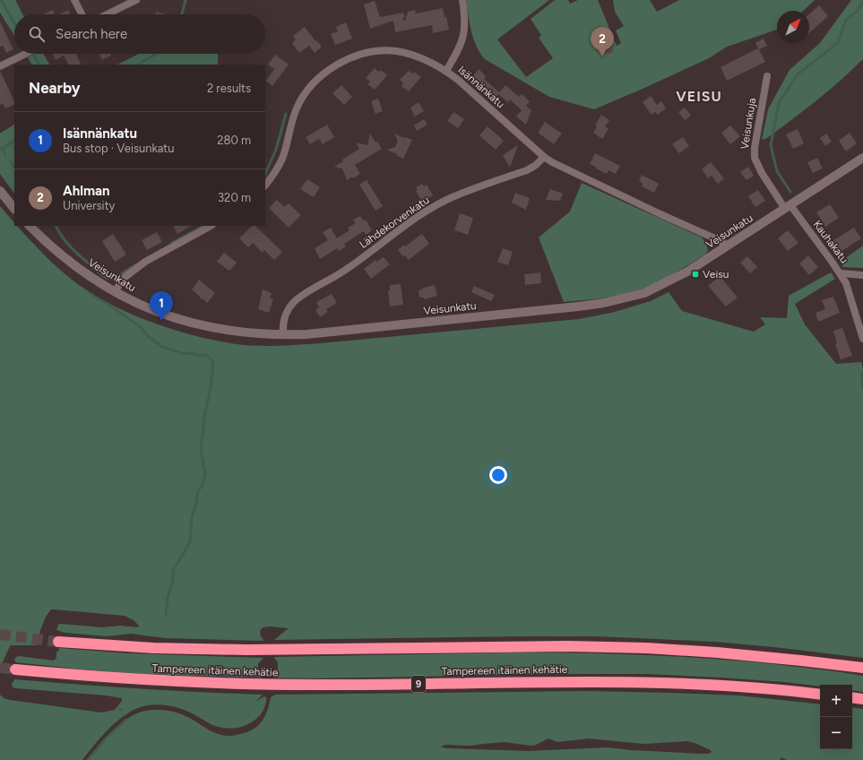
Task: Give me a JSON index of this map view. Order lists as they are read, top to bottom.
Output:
{
  "streets": {
    "highway": ["Tampereen itäinen kehätie", "9"],
    "street": [
      "Isännänkatu",
      "Veisunkuja",
      "Lähdekorvenkatu",
      "Veisunkatu",
      "Kauhakatu"
    ]
  },
  "crossings": [
    ["Isännänkatu", "Lähdekorvenkatu"],
    ["Isännänkatu", "Veisunkatu"],
    ["Veisunkuja", "Veisunkatu"],
    ["Veisunkuja", "Kauhakatu"],
    ["Lähdekorvenkatu", "Veisunkatu"],
    ["Veisunkatu", "Kauhakatu"]
  ],
  "districts": ["VEISU"],
  "places": {
    "transit": ["Veisu"]
  },
  "north": "top right",
  "page": {
    "search": "Search here",
    "pins": ["2", "1"],
    "heading": ["Nearby", "2 results"],
    "list": [
      {
        "mark": "1",
        "name": "Isännänkatu",
        "note": "Bus stop · Veisunkatu",
        "value": "280 m"
      },
      {
        "mark": "2",
        "name": "Ahlman",
        "note": "University",
        "value": "320 m"
      }
    ],
    "map_buttons": ["+", "−"]
  }
}
